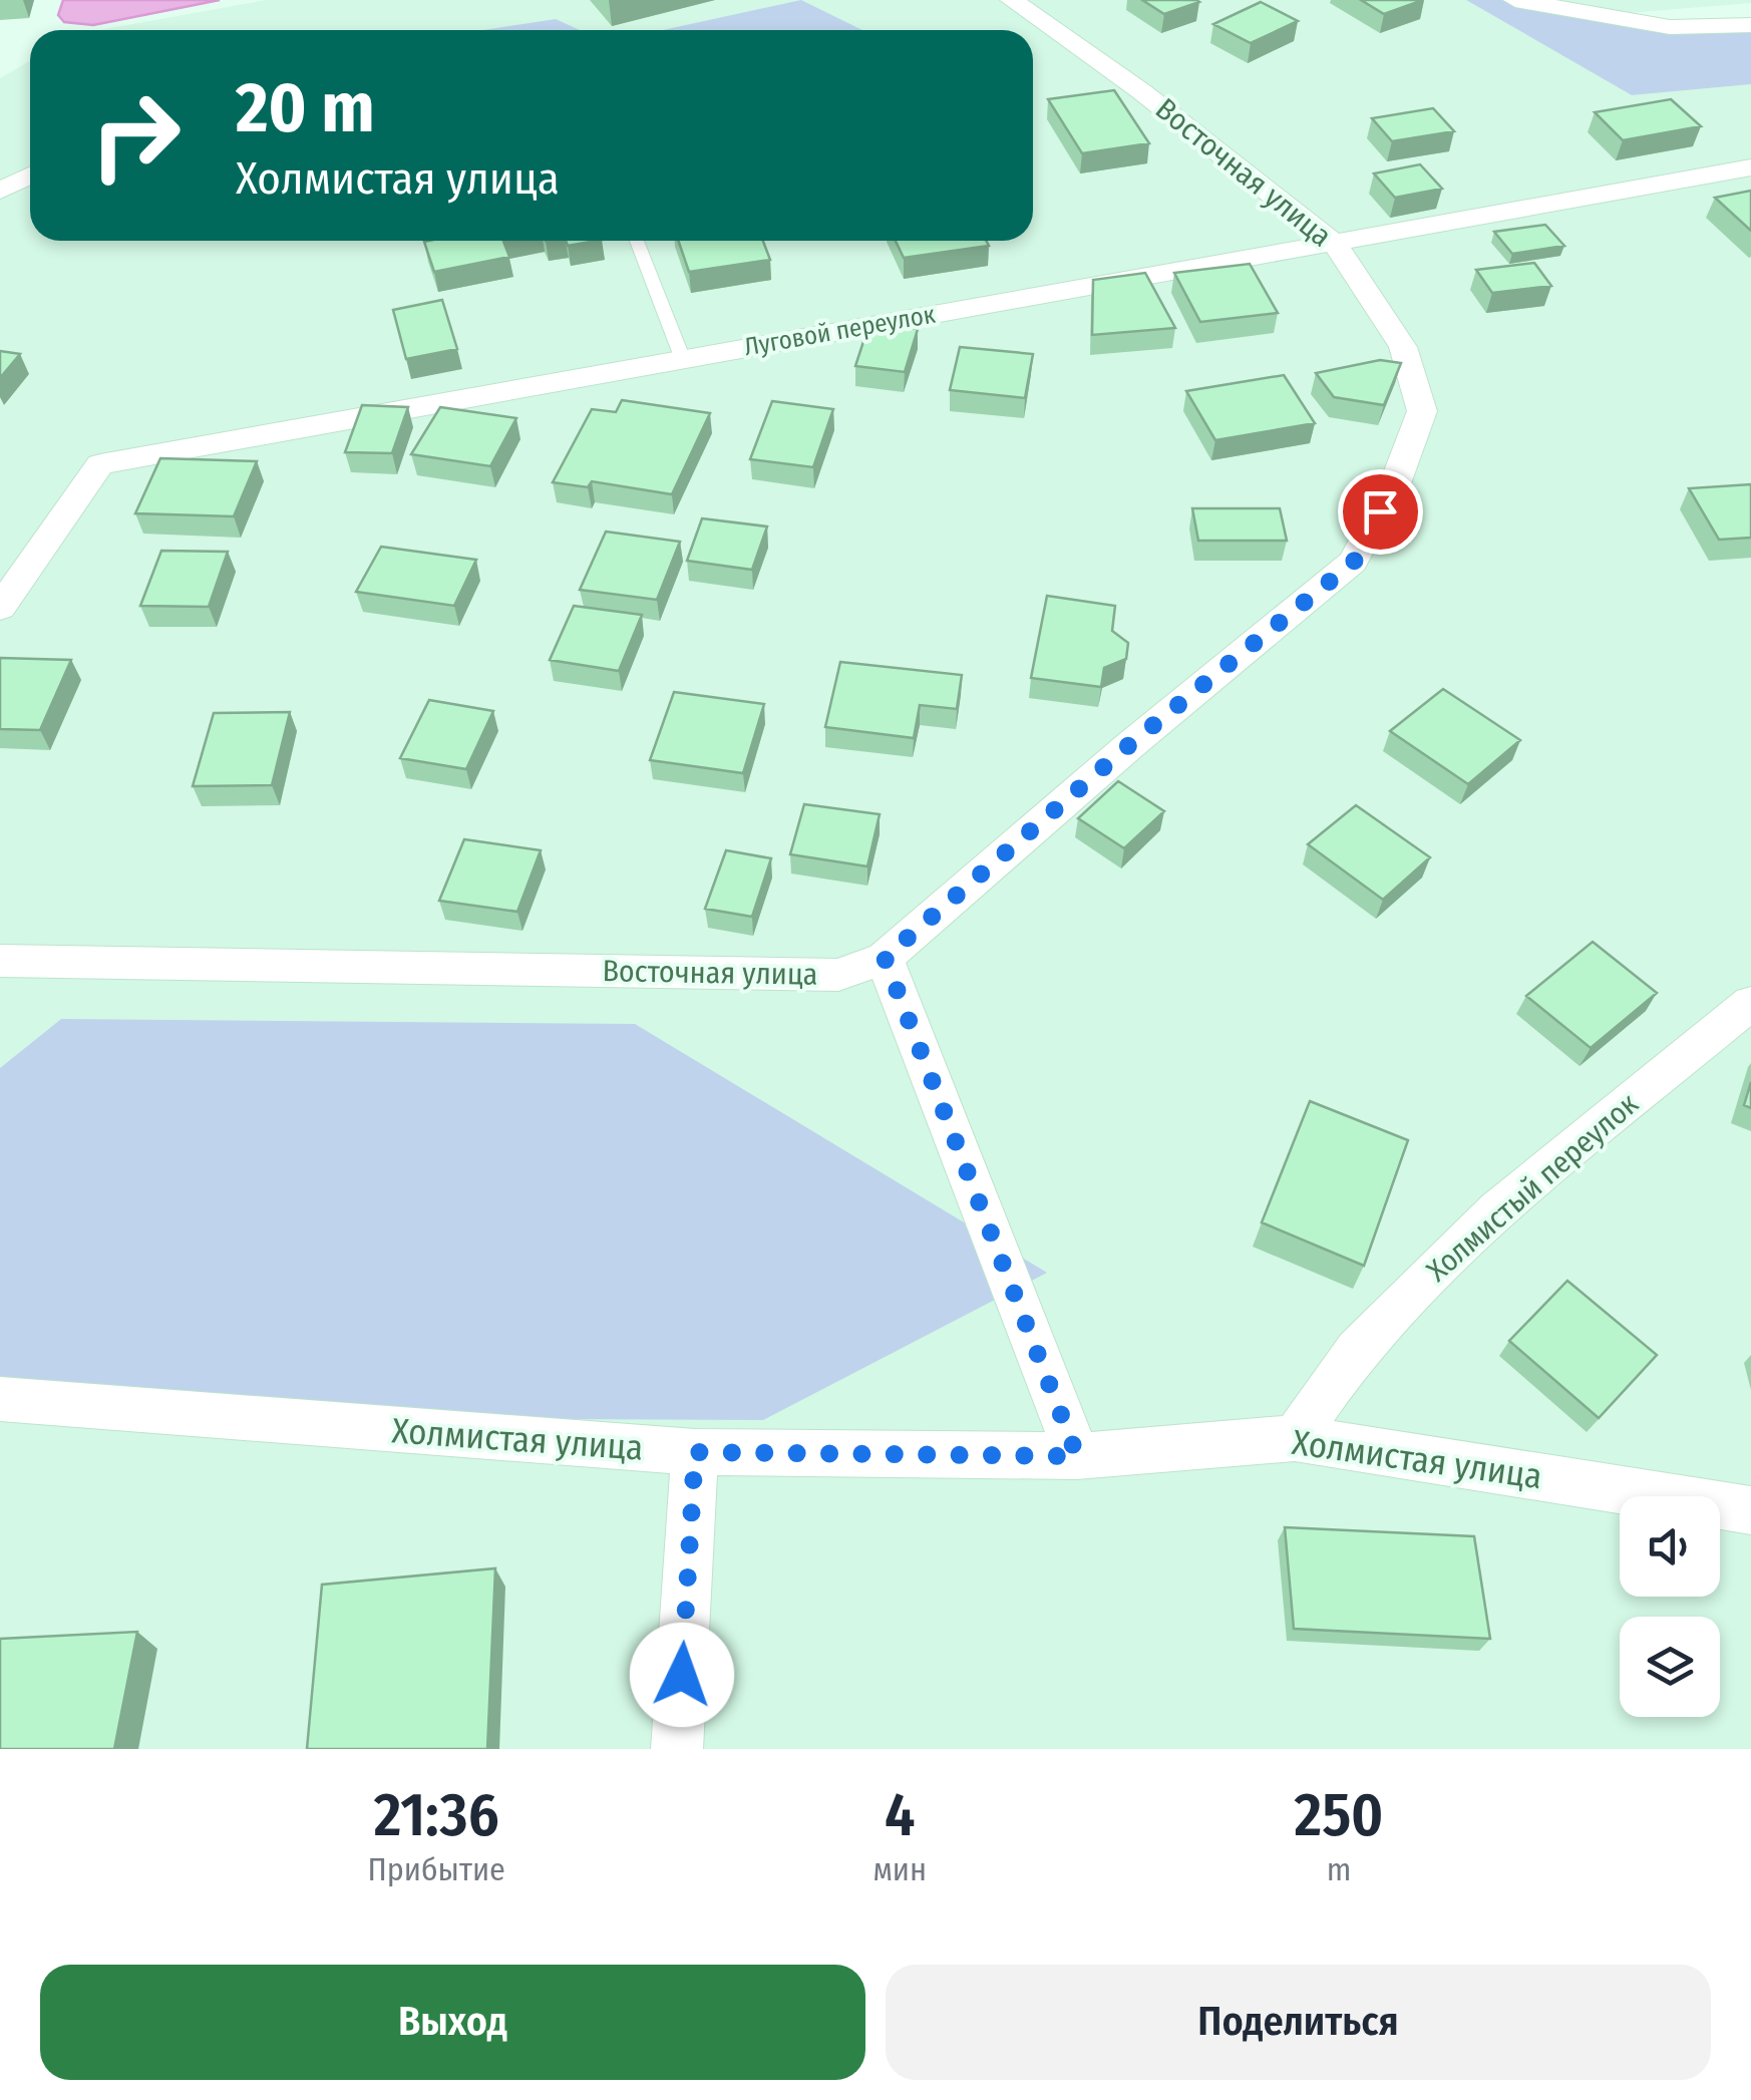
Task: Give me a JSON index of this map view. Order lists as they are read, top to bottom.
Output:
{
  "streets": {
    "street": [
      "Восточная улица",
      "Луговой переулок",
      "Холмистый переулок",
      "Холмистая улица"
    ]
  },
  "crossings": [
    ["Восточная улица", "Луговой переулок"],
    ["Холмистый переулок", "Холмистая улица"]
  ],
  "page": {
    "turn": ["20 m", "Холмистая улица"],
    "eta": [
      "21:36",
      "Прибытие",
      "4",
      "мин",
      "250",
      "m"
    ],
    "buttons": ["Выход", "Поделиться"]
  }
}
